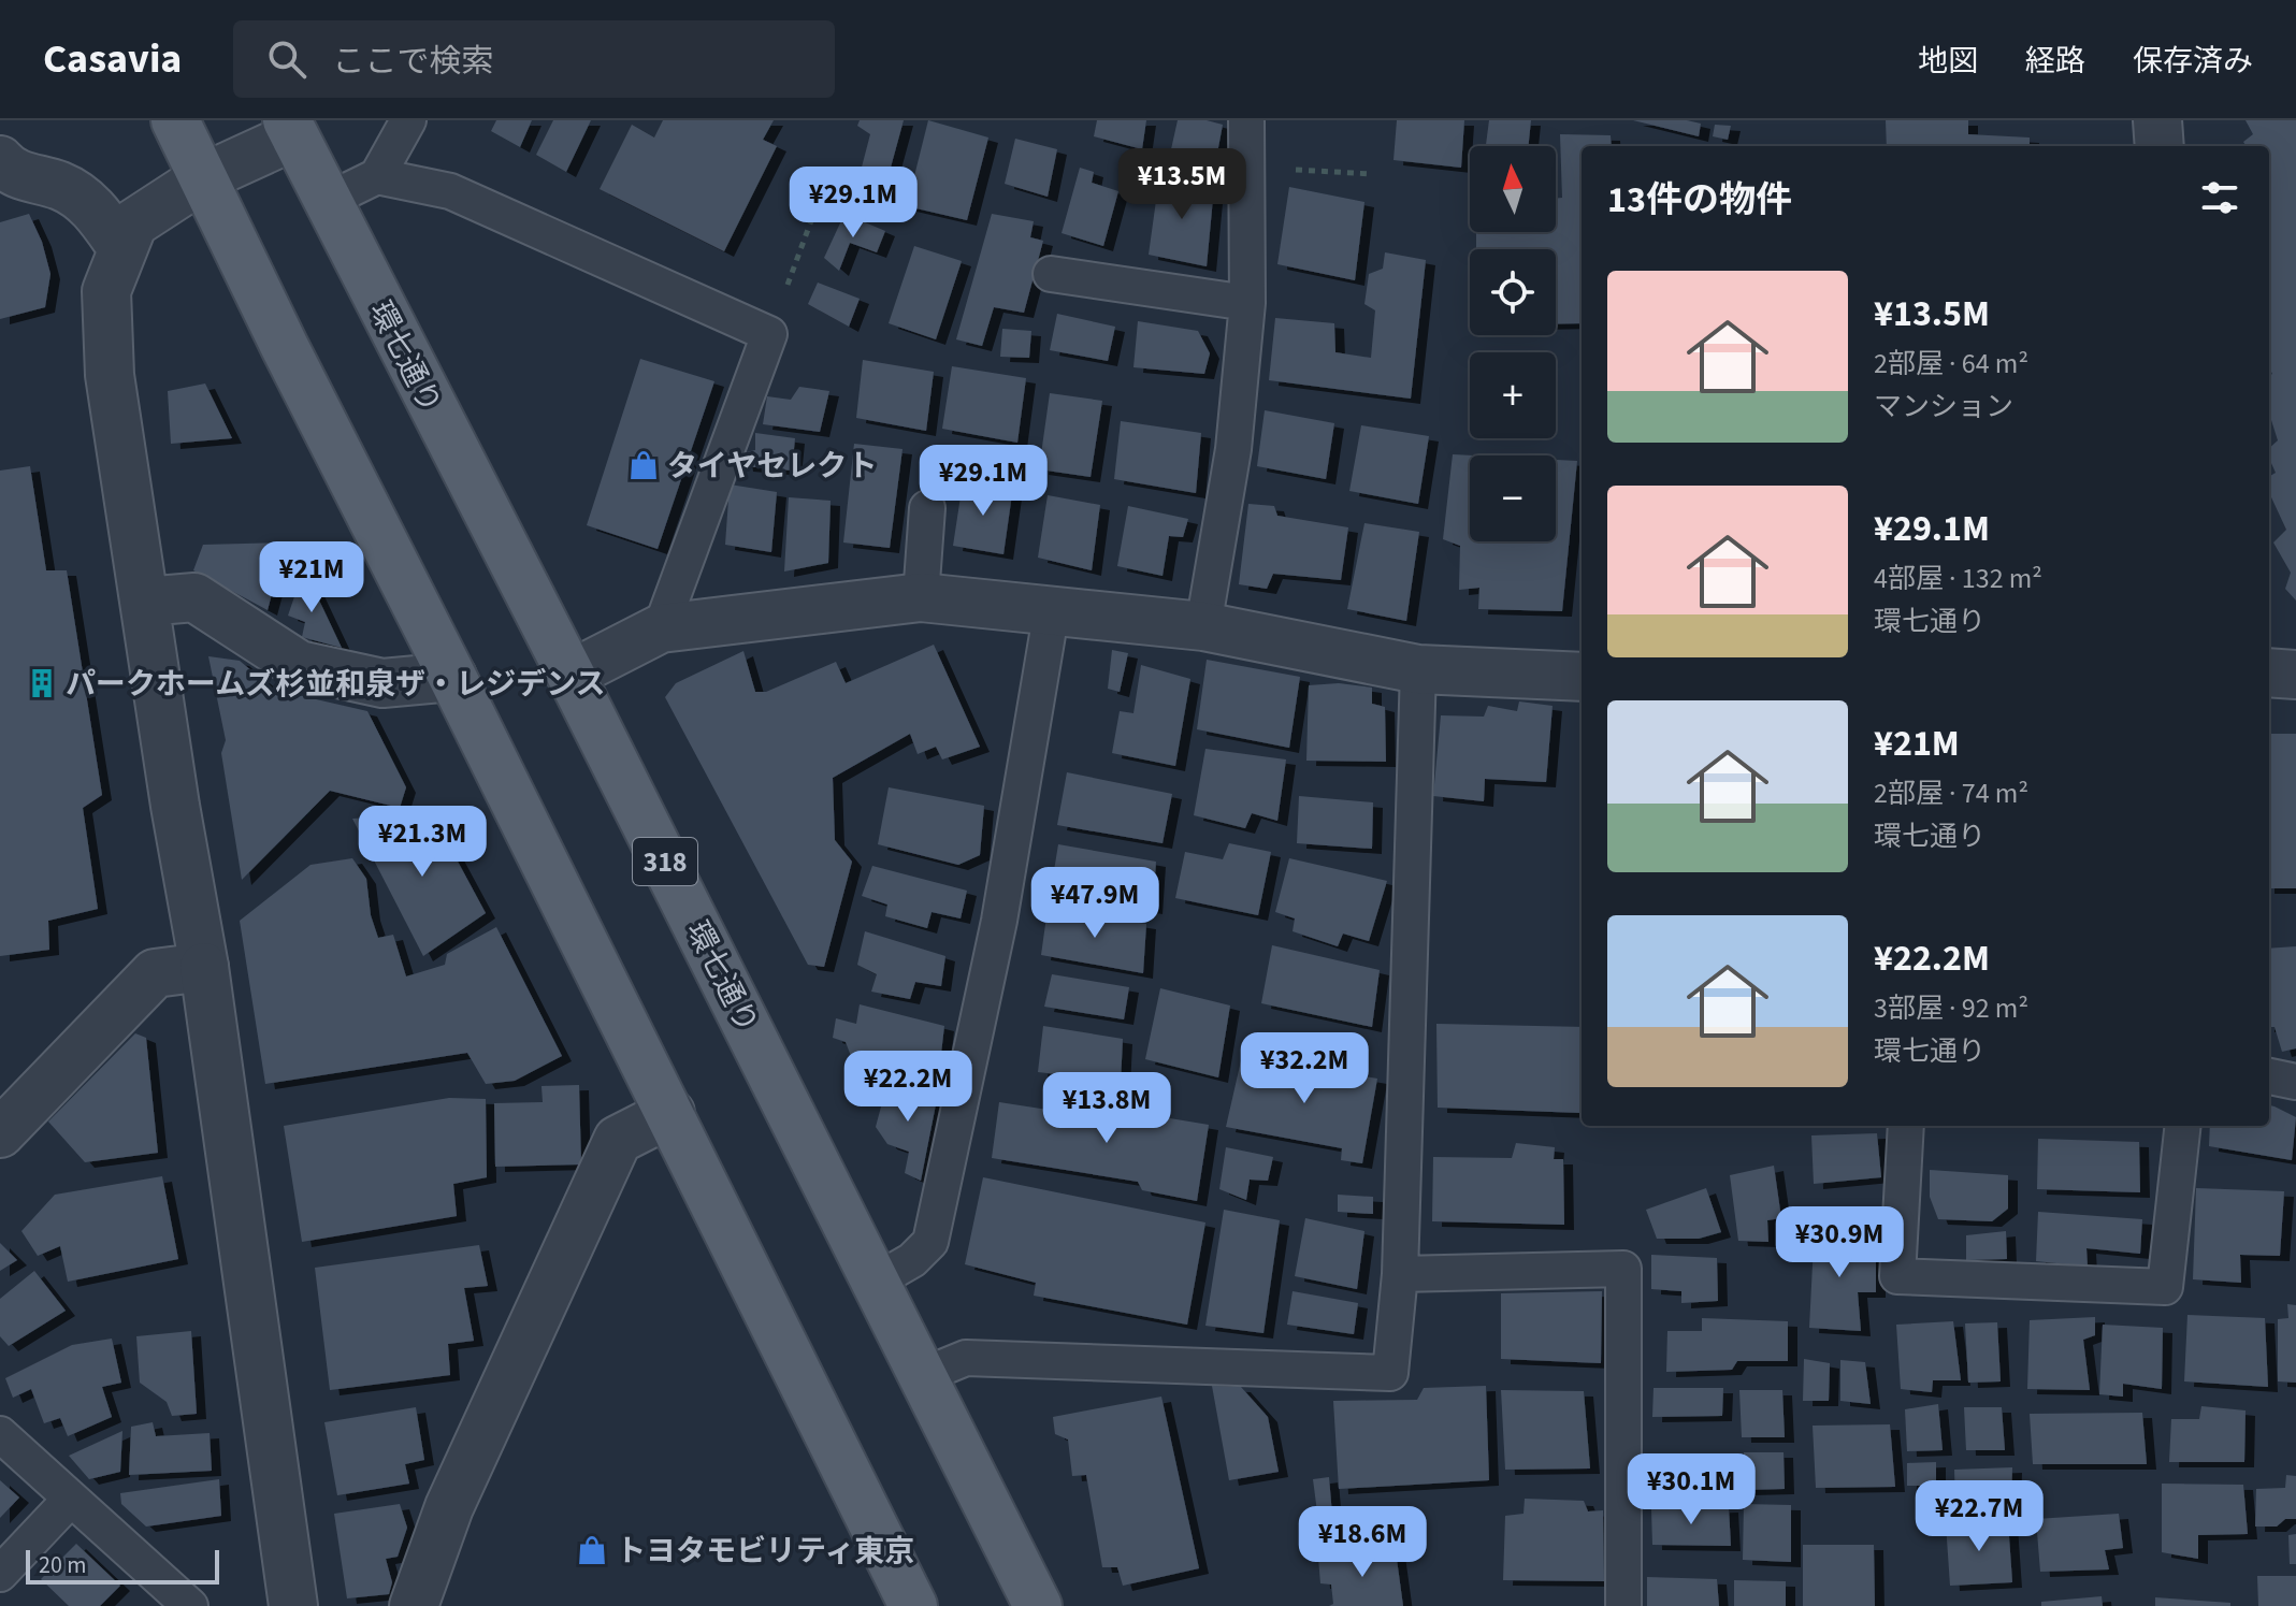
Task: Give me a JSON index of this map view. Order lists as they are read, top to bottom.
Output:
{
  "streets": {
    "main road": ["環七通り", "318"]
  },
  "places": {
    "shop": ["タイヤセレクト", "トヨタモビリティ東京"],
    "building": ["パークホームズ杉並和泉ザ・レジデンス"]
  },
  "scale_bar": "20 m",
  "north": "top",
  "page": {
    "header": "Casavia",
    "search": "ここで検索",
    "nav": ["地図", "経路", "保存済み"],
    "map_buttons": ["+", "−"],
    "heading": "13件の物件",
    "price": [
      "¥13.5M",
      "¥29.1M",
      "¥29.1M",
      "¥21M",
      "¥21.3M",
      "¥47.9M",
      "¥32.2M",
      "¥22.2M",
      "¥13.8M",
      "¥30.9M",
      "¥30.1M",
      "¥22.7M",
      "¥18.6M"
    ],
    "list": [
      {
        "name": "¥13.5M",
        "note": "2部屋 · 64 m² · マンション"
      },
      {
        "name": "¥29.1M",
        "note": "4部屋 · 132 m² · 環七通り"
      },
      {
        "name": "¥21M",
        "note": "2部屋 · 74 m² · 環七通り"
      },
      {
        "name": "¥22.2M",
        "note": "3部屋 · 92 m² · 環七通り"
      }
    ],
    "scale": "20 m"
  }
}
